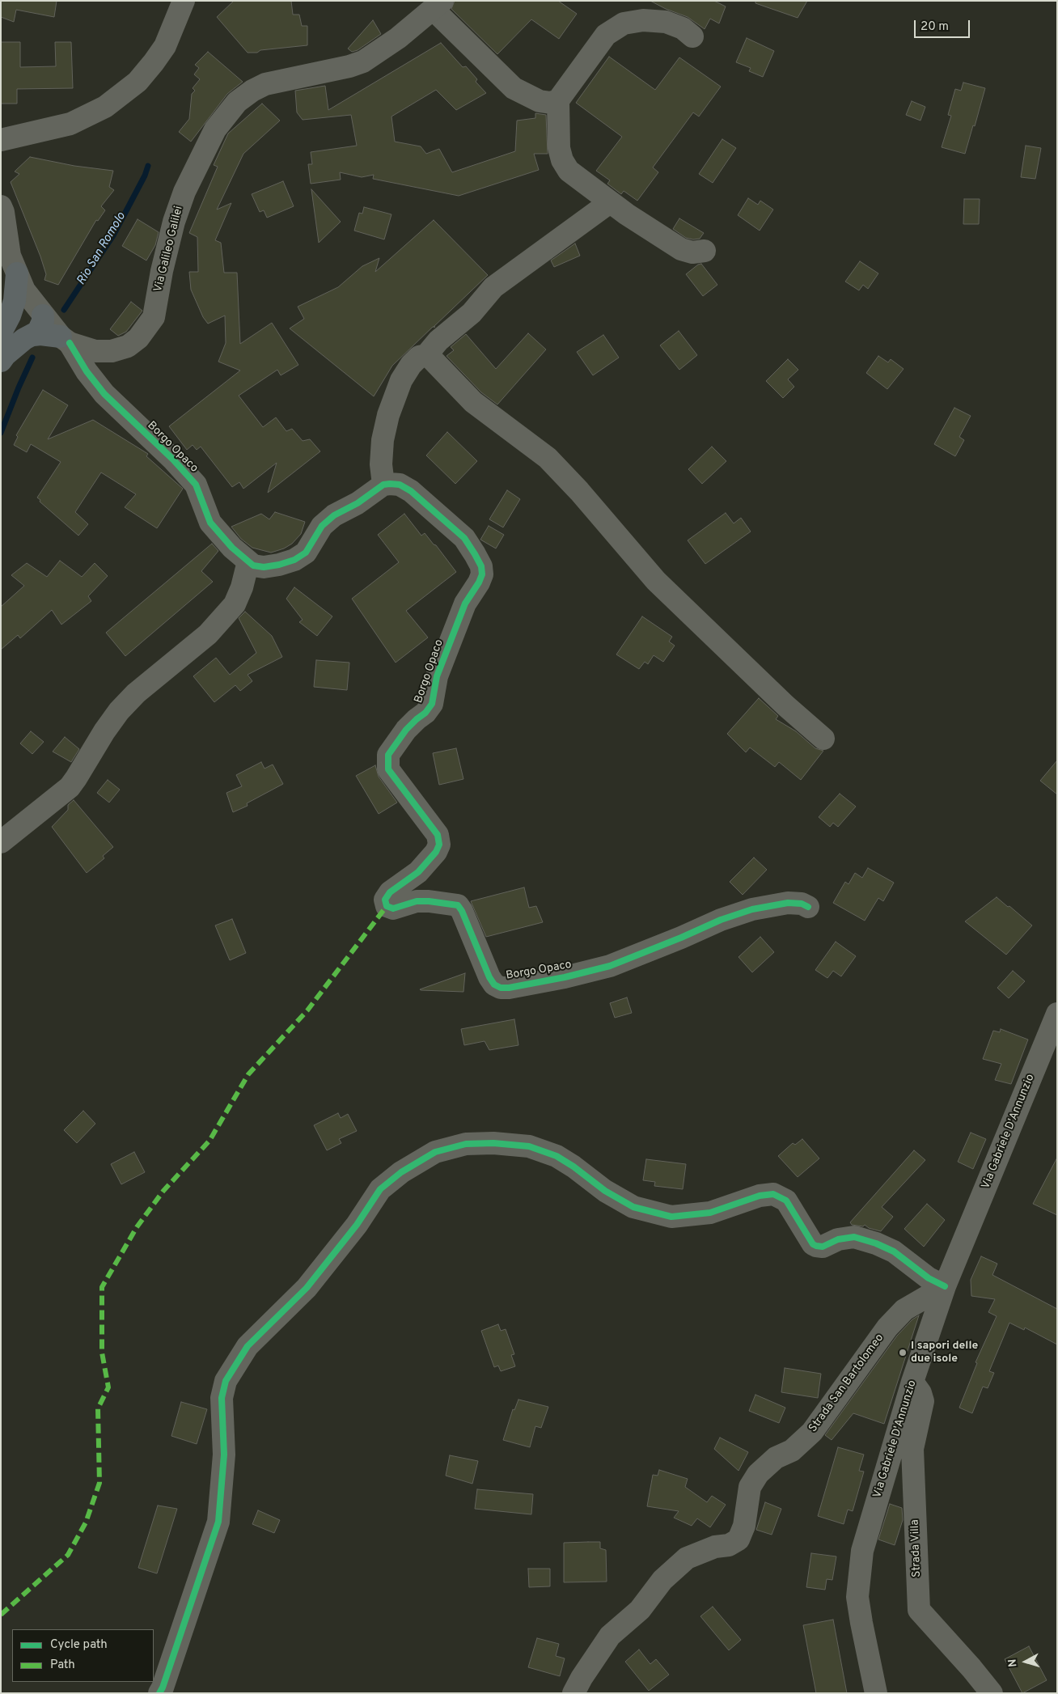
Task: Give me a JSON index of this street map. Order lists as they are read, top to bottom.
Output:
{
  "streets": {
    "street": [
      "Via Galileo Galilei",
      "Borgo Opaco",
      "Via Gabriele D'Annunzio",
      "Strada San Bartolomeo",
      "Strada Villa"
    ]
  },
  "crossings": [
    ["Via Galileo Galilei", "Borgo Opaco"],
    ["Via Gabriele D'Annunzio", "Strada San Bartolomeo"],
    ["Via Gabriele D'Annunzio", "Strada Villa"]
  ],
  "water": ["Rio San Romolo"],
  "places": ["I sapori delle due isole"],
  "legend": ["Cycle path", "Path"],
  "scale_bar": "20 m",
  "north": "left"
}
